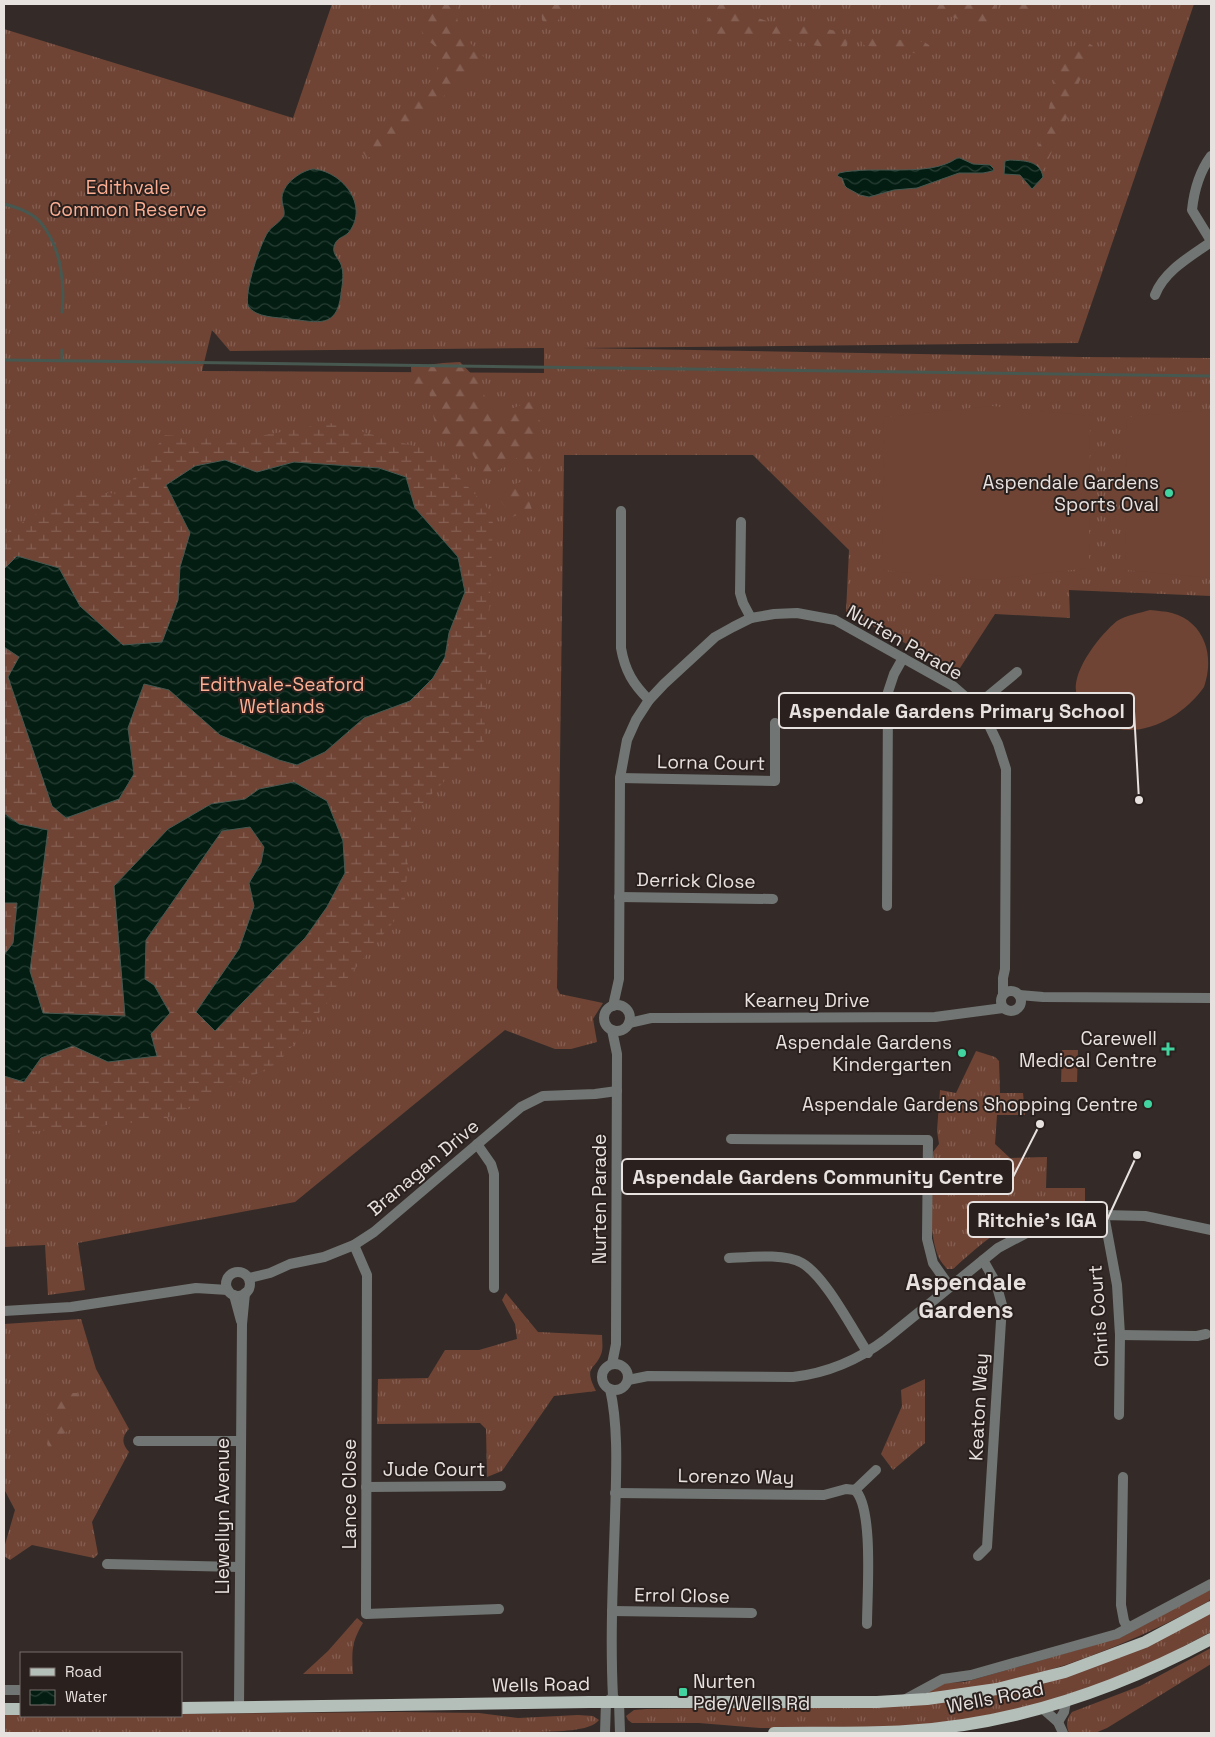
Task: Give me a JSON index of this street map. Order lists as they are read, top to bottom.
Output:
{
  "streets": {
    "main road": ["Wells Road"],
    "street": [
      "Nurten Parade",
      "Lorna Court",
      "Derrick Close",
      "Kearney Drive",
      "Branagan Drive",
      "Chris Court",
      "Keaton Way",
      "Jude Court",
      "Lorenzo Way",
      "Lance Close",
      "Llewellyn Avenue",
      "Errol Close"
    ]
  },
  "crossings": [
    ["Nurten Parade", "Lorna Court"],
    ["Nurten Parade", "Derrick Close"],
    ["Nurten Parade", "Kearney Drive"],
    ["Nurten Parade", "Branagan Drive"],
    ["Nurten Parade", "Lorenzo Way"],
    ["Nurten Parade", "Errol Close"],
    ["Nurten Parade", "Wells Road"],
    ["Branagan Drive", "Lance Close"],
    ["Branagan Drive", "Llewellyn Avenue"],
    ["Jude Court", "Lance Close"],
    ["Llewellyn Avenue", "Wells Road"]
  ],
  "districts": ["Aspendale Gardens"],
  "parks": ["Edithvale Common Reserve", "Edithvale-Seaford Wetlands"],
  "places": {
    "other": [
      "Aspendale Gardens Sports Oval",
      "Aspendale Gardens Primary School",
      "Aspendale Gardens Kindergarten",
      "Aspendale Gardens Shopping Centre",
      "Aspendale Gardens Community Centre",
      "Ritchie's IGA"
    ],
    "health": ["Carewell Medical Centre"],
    "transit": ["Nurten Pde/Wells Rd"]
  },
  "legend": ["Road", "Water"]
}
